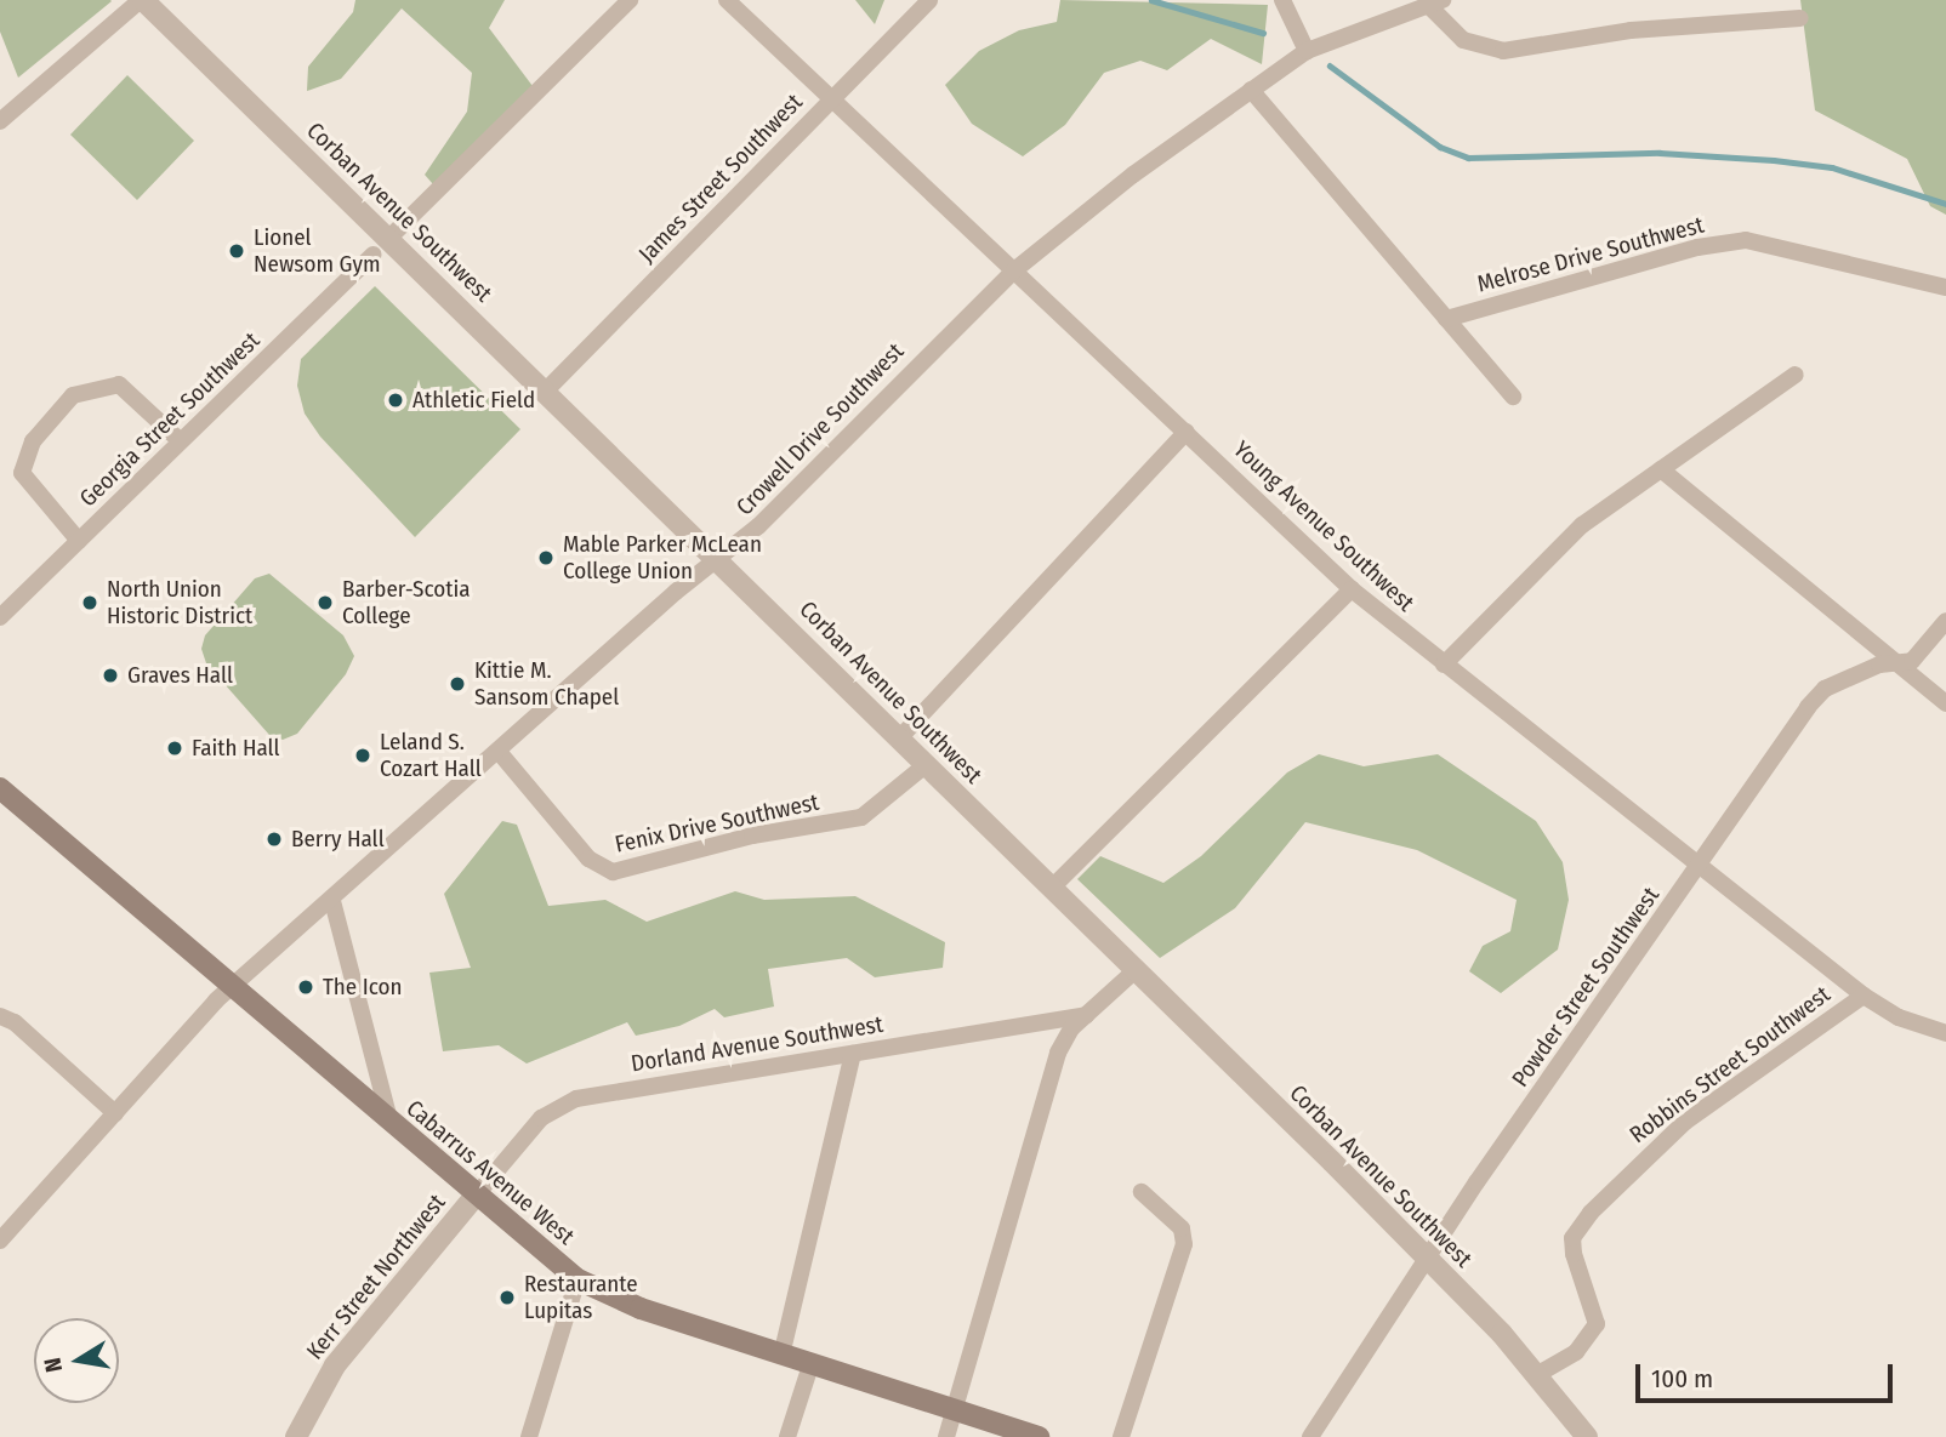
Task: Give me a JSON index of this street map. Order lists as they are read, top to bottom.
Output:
{
  "streets": {
    "main road": ["Cabarrus Avenue West"],
    "street": [
      "James Street Southwest",
      "Corban Avenue Southwest",
      "Melrose Drive Southwest",
      "Georgia Street Southwest",
      "Crowell Drive Southwest",
      "Young Avenue Southwest",
      "Fenix Drive Southwest",
      "Powder Street Southwest",
      "Dorland Avenue Southwest",
      "Robbins Street Southwest",
      "Kerr Street Northwest"
    ]
  },
  "crossings": [
    ["James Street Southwest", "Corban Avenue Southwest"],
    ["James Street Southwest", "Young Avenue Southwest"],
    ["Corban Avenue Southwest", "Crowell Drive Southwest"],
    ["Corban Avenue Southwest", "Fenix Drive Southwest"],
    ["Corban Avenue Southwest", "Powder Street Southwest"],
    ["Corban Avenue Southwest", "Robbins Street Southwest"],
    ["Crowell Drive Southwest", "Young Avenue Southwest"],
    ["Crowell Drive Southwest", "Fenix Drive Southwest"],
    ["Crowell Drive Southwest", "Cabarrus Avenue West"],
    ["Young Avenue Southwest", "Powder Street Southwest"],
    ["Young Avenue Southwest", "Robbins Street Southwest"],
    ["Dorland Avenue Southwest", "Cabarrus Avenue West"],
    ["Dorland Avenue Southwest", "Kerr Street Northwest"],
    ["Cabarrus Avenue West", "Kerr Street Northwest"]
  ],
  "places": [
    "Lionel Newsom Gym",
    "Athletic Field",
    "Mable Parker McLean College Union",
    "North Union Historic District",
    "Barber-Scotia College",
    "Graves Hall",
    "Kittie M. Sansom Chapel",
    "Faith Hall",
    "Leland S. Cozart Hall",
    "Berry Hall",
    "The Icon",
    "Restaurante Lupitas"
  ],
  "scale_bar": "100 m",
  "north": "left"
}
